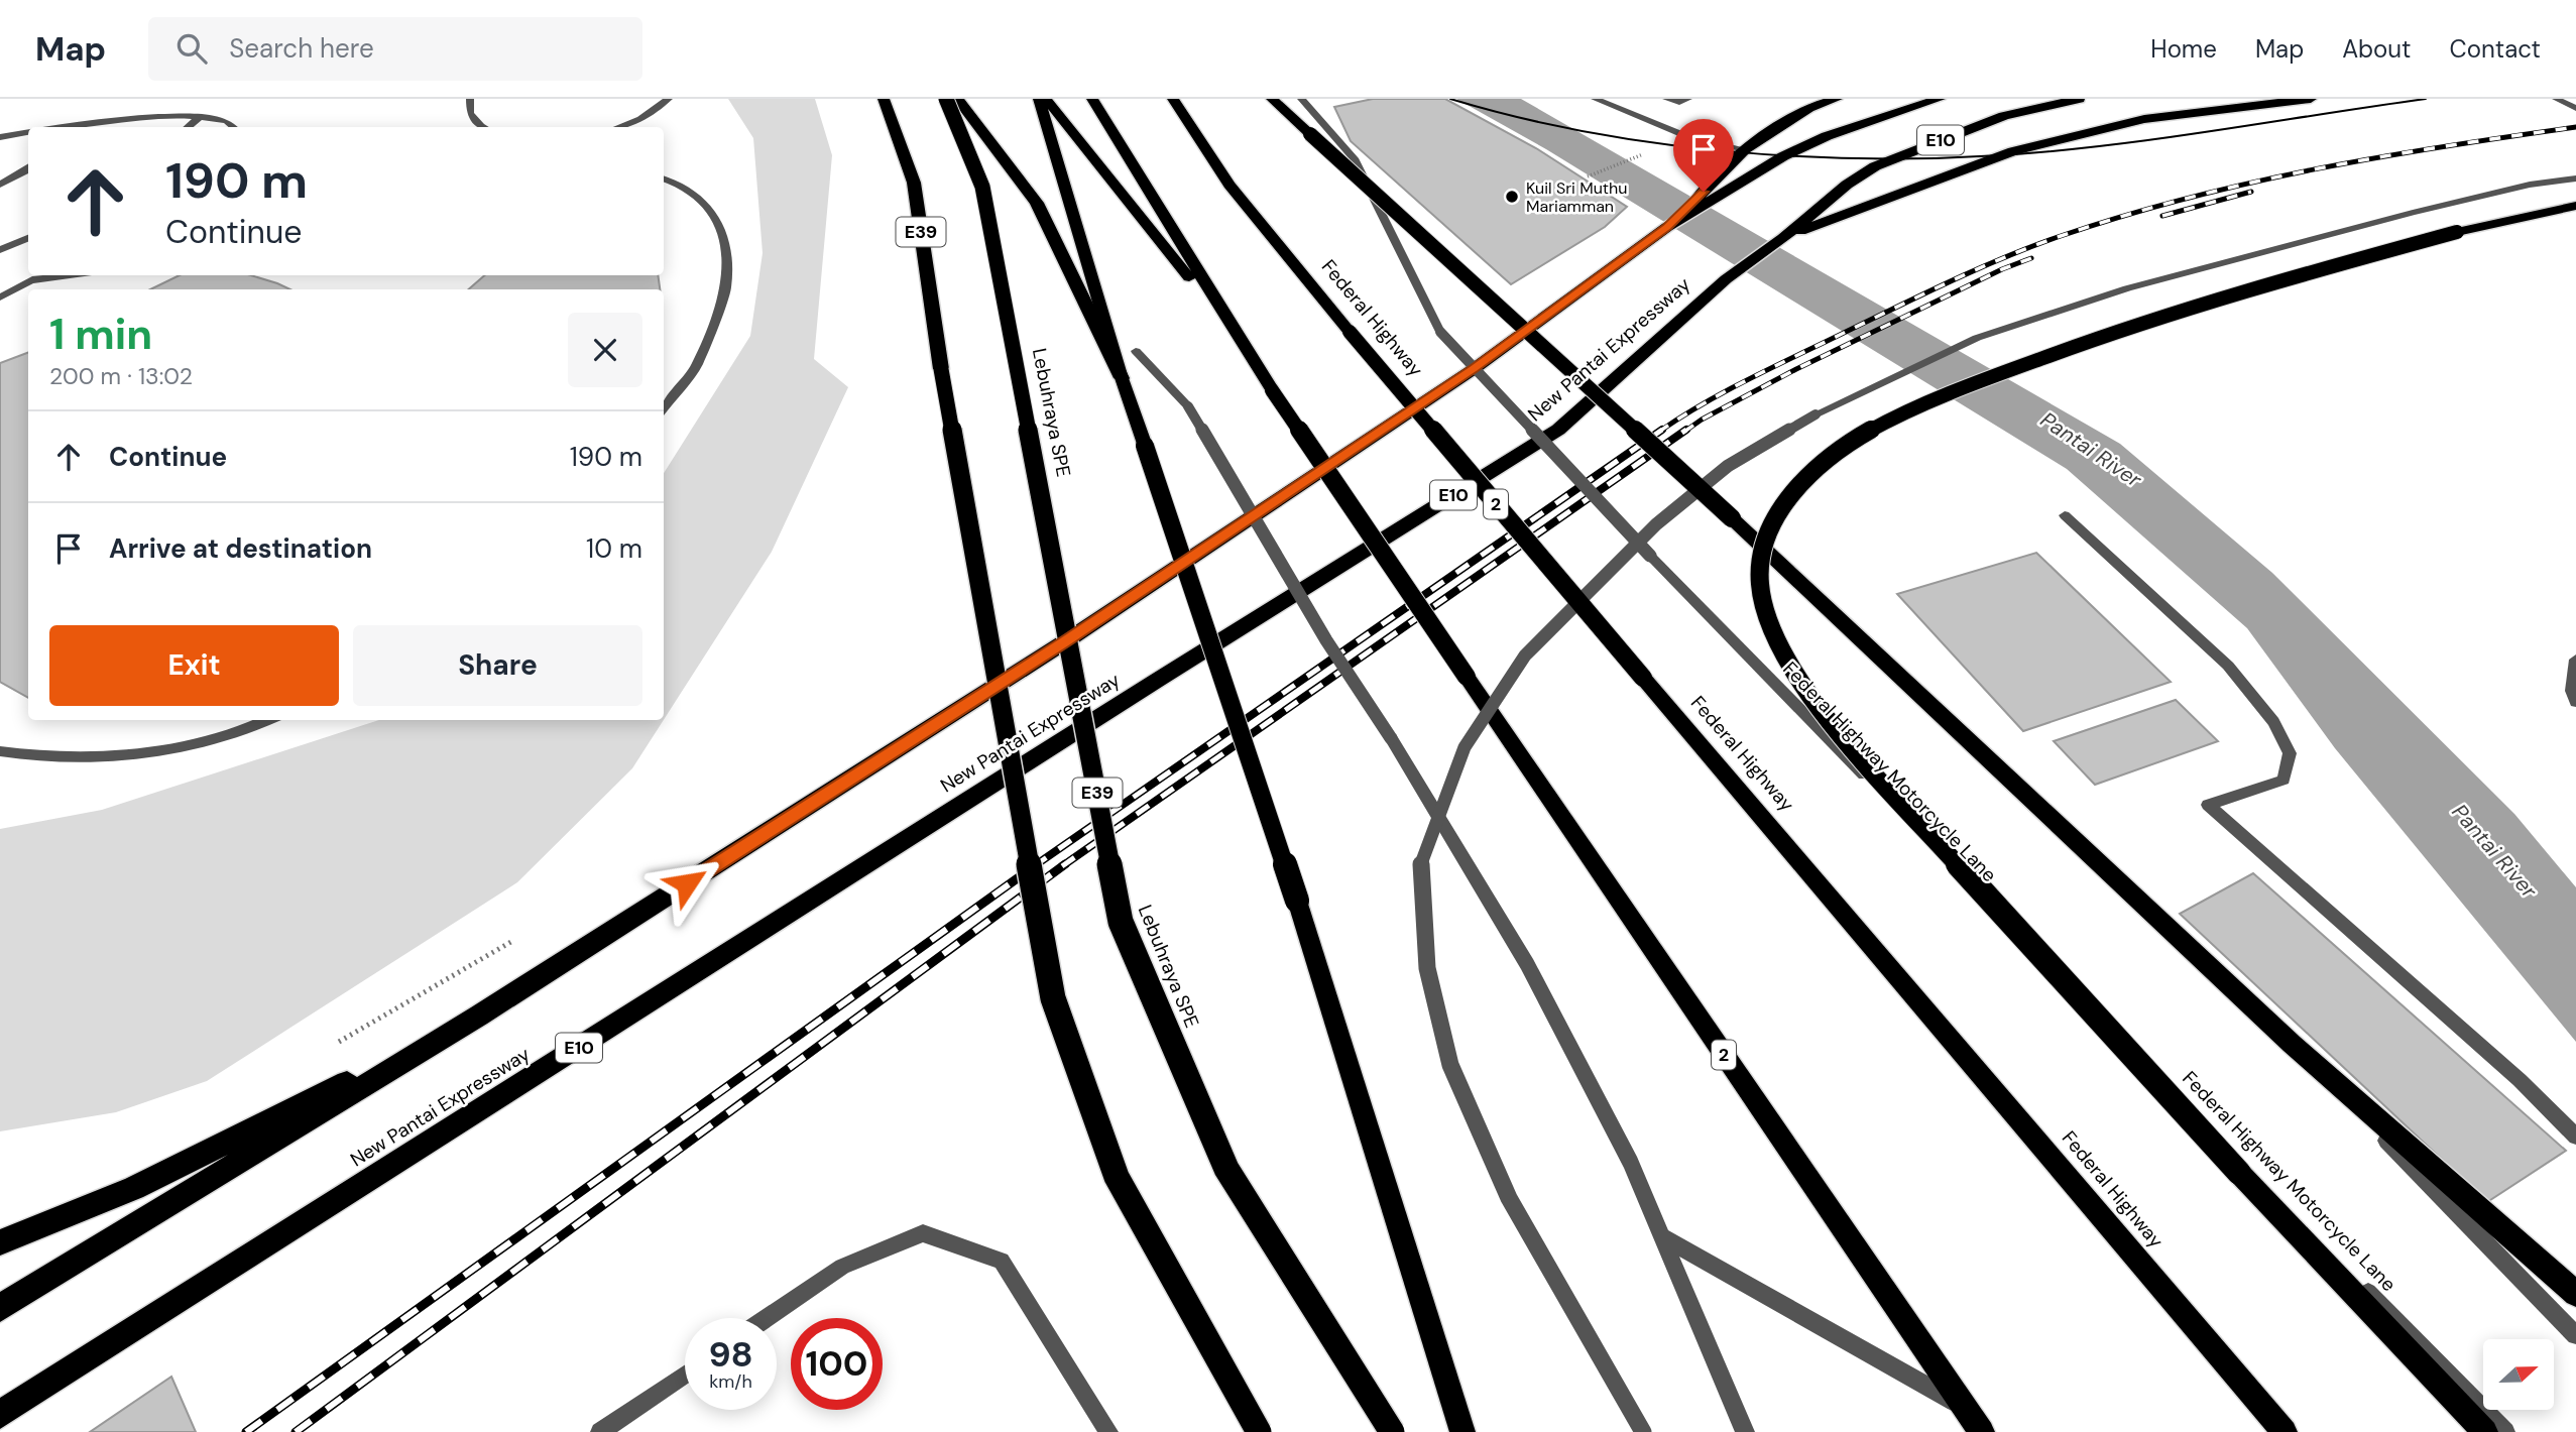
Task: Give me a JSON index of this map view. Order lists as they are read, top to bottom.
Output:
{
  "streets": {
    "highway": [
      "E10",
      "E39",
      "Federal Highway",
      "New Pantai Expressway",
      "Lebuhraya SPE",
      "2"
    ],
    "street": ["Federal Highway Motorcycle Lane"]
  },
  "water": ["Pantai River"],
  "places": ["Kuil Sri Muthu Mariamman"],
  "north": "right",
  "page": {
    "header": "Map",
    "search": "Search here",
    "nav": [
      "Home",
      "Map",
      "About",
      "Contact"
    ],
    "turn": ["190 m", "Continue"],
    "heading": ["1 min", "200 m · 13:02"],
    "list": [
      {
        "name": "Continue",
        "value": "190 m"
      },
      {
        "name": "Arrive at destination",
        "value": "10 m"
      }
    ],
    "buttons": ["Exit", "Share"],
    "speed": "98 km/h",
    "limit": "100"
  }
}
